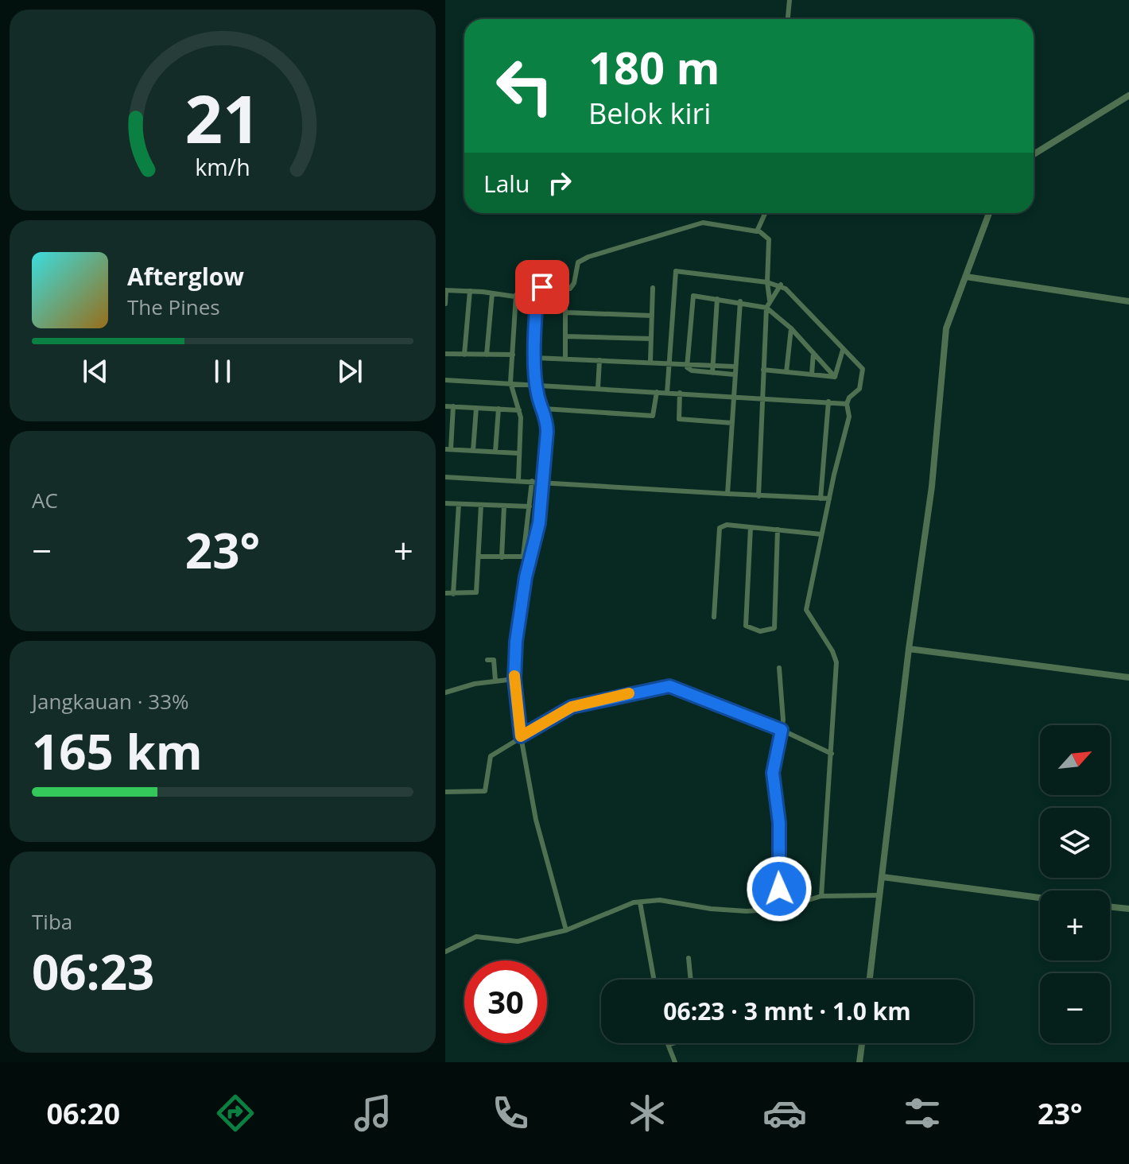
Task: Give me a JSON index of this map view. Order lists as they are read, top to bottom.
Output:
{
  "north": "top right",
  "page": {
    "turn": ["180 m", "Belok kiri"],
    "then": "Lalu",
    "song": ["Afterglow", "The Pines"],
    "tile": [
      "AC",
      ["Jangkauan · 33%", "165 km"],
      ["Tiba", "06:23"]
    ],
    "heat": ["−", "23°", "+"],
    "map_buttons": ["+", "−"],
    "limit": "30",
    "trip": "06:23 · 3 mnt · 1.0 km",
    "tabs": ["06:20", "23°"],
    "gauge": ["21", "km/h"]
  }
}
